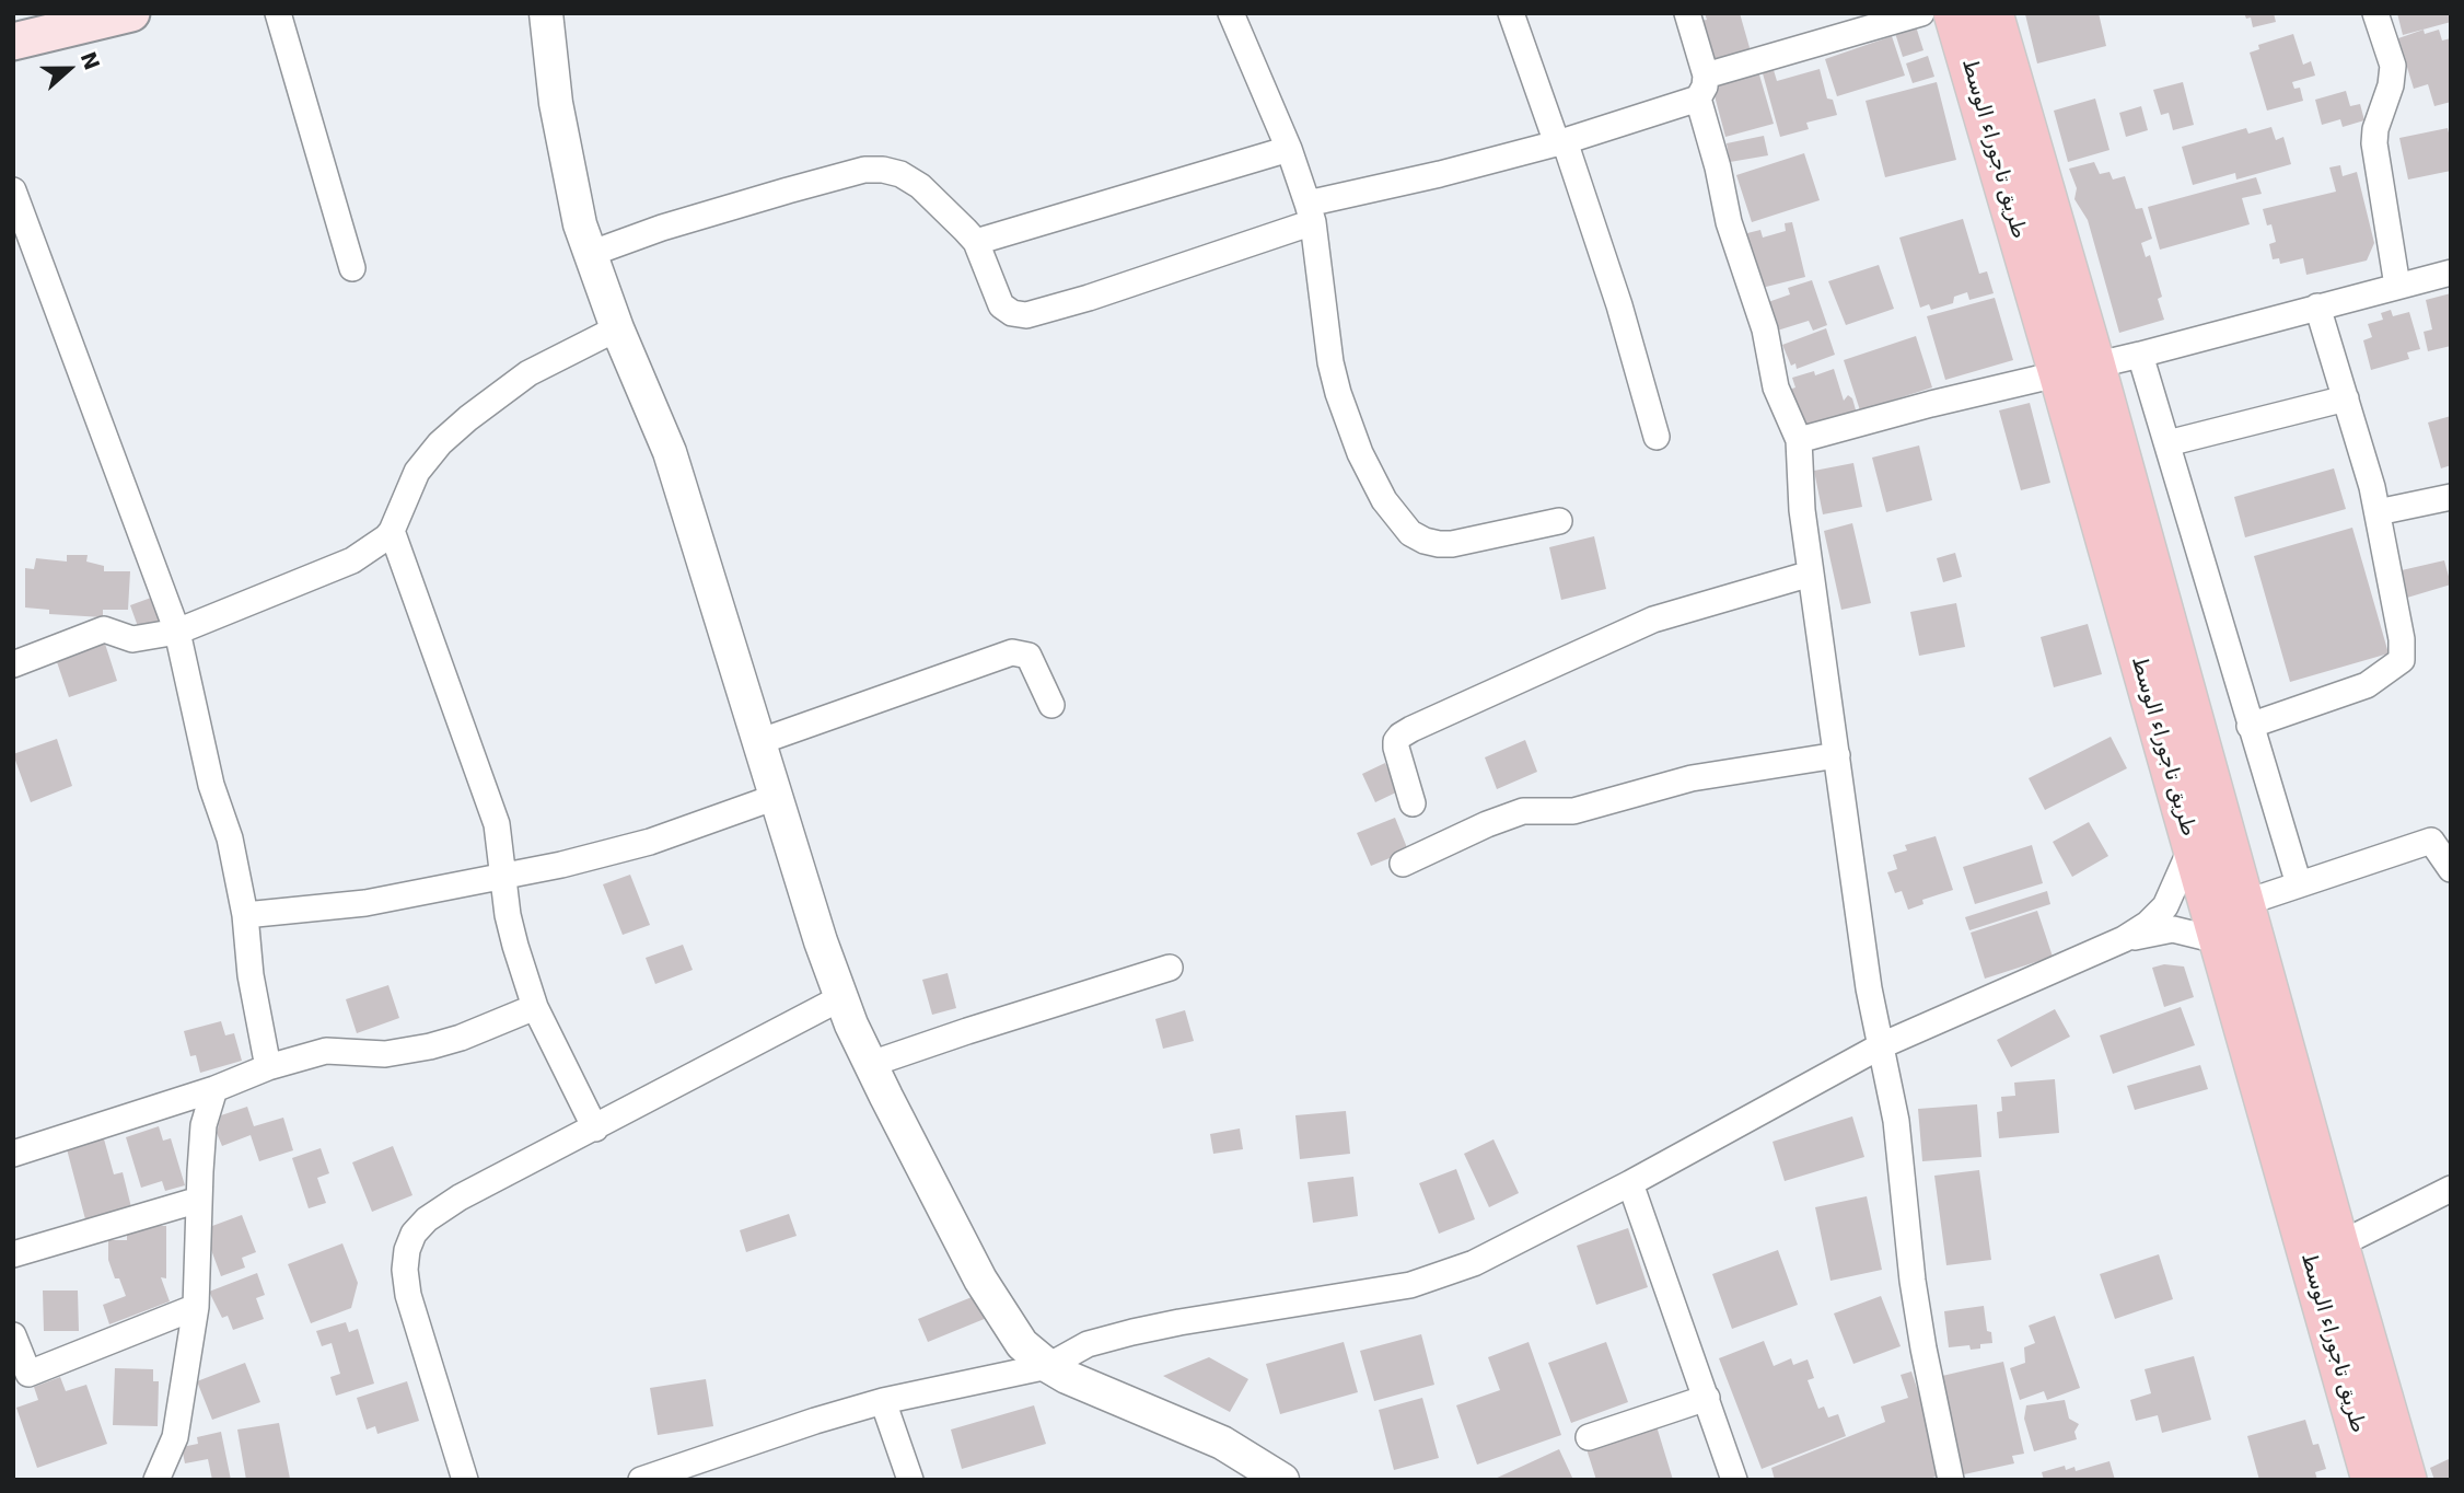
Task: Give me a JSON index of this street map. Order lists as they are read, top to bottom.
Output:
{
  "streets": {
    "main road": ["طريق تاجوراء الوسط"]
  },
  "north": "right"
}
